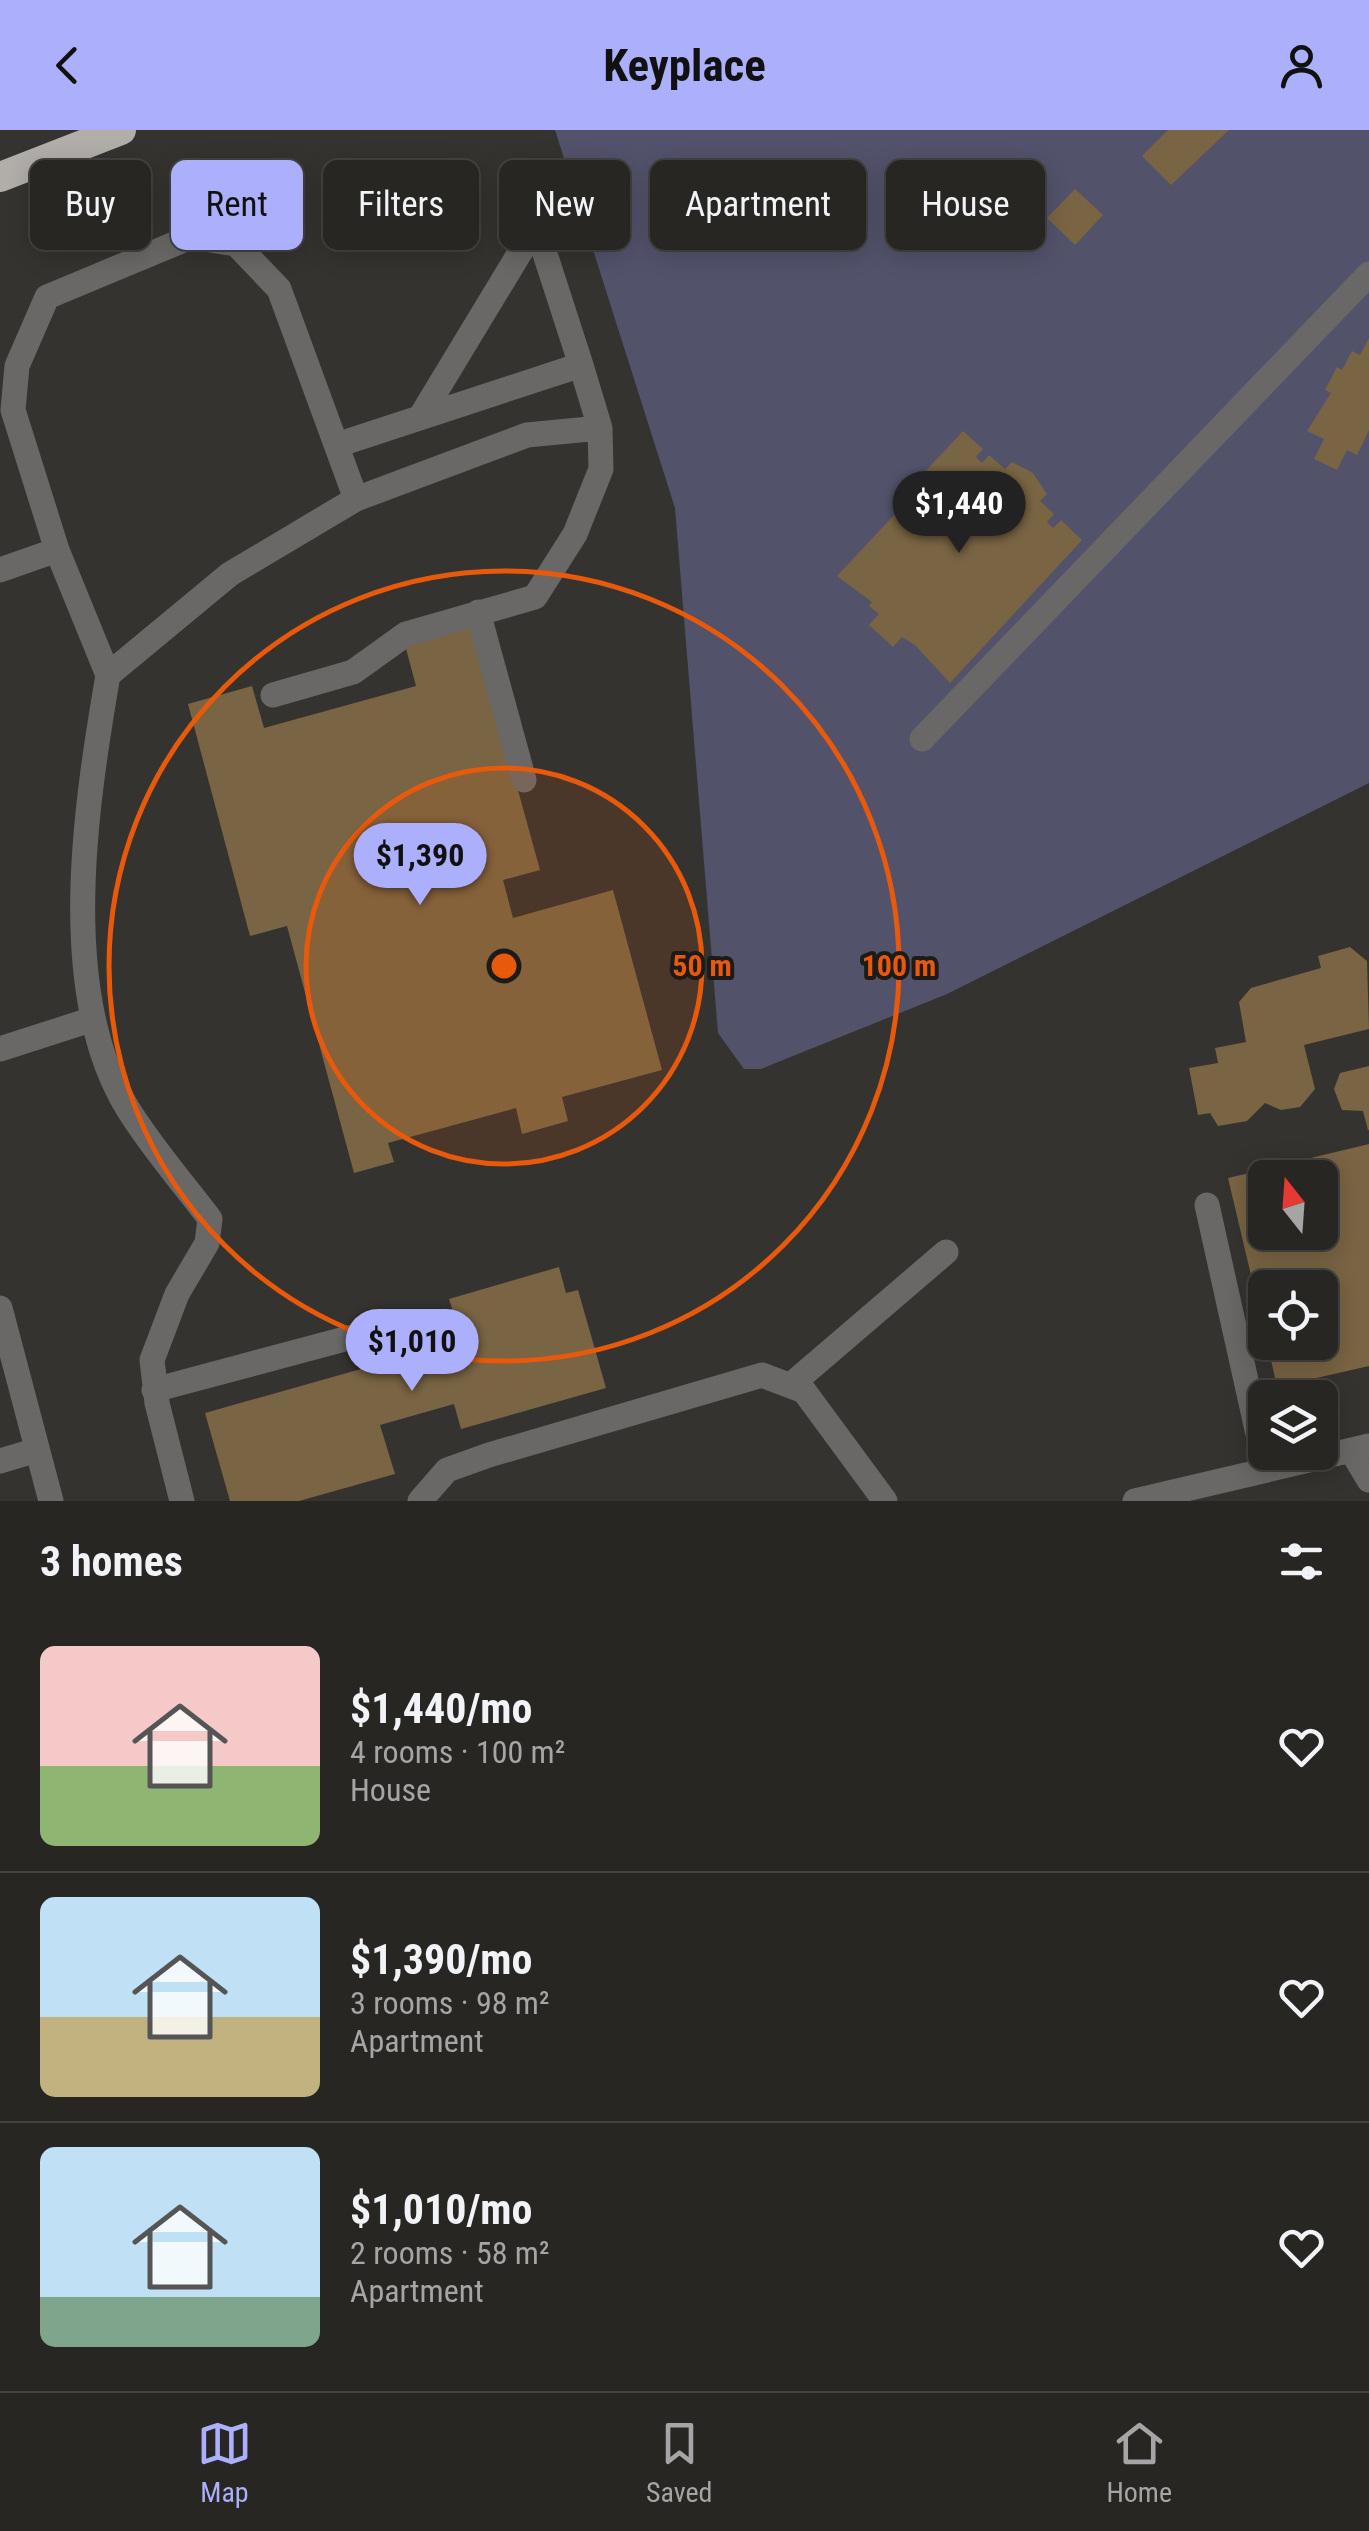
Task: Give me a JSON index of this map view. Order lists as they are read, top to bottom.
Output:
{
  "north": "top",
  "page": {
    "header": "Keyplace",
    "chip": [
      "Buy",
      "Rent",
      "Filters",
      "New",
      "Apartment",
      "House"
    ],
    "price": ["$1,440", "$1,390", "$1,010"],
    "heading": "3 homes",
    "list": [
      {
        "name": "$1,440/mo",
        "note": "4 rooms · 100 m² · House"
      },
      {
        "name": "$1,390/mo",
        "note": "3 rooms · 98 m² · Apartment"
      },
      {
        "name": "$1,010/mo",
        "note": "2 rooms · 58 m² · Apartment"
      }
    ],
    "tabs": ["Map", "Saved", "Home"]
  },
  "rings": ["50 m", "100 m"]
}
